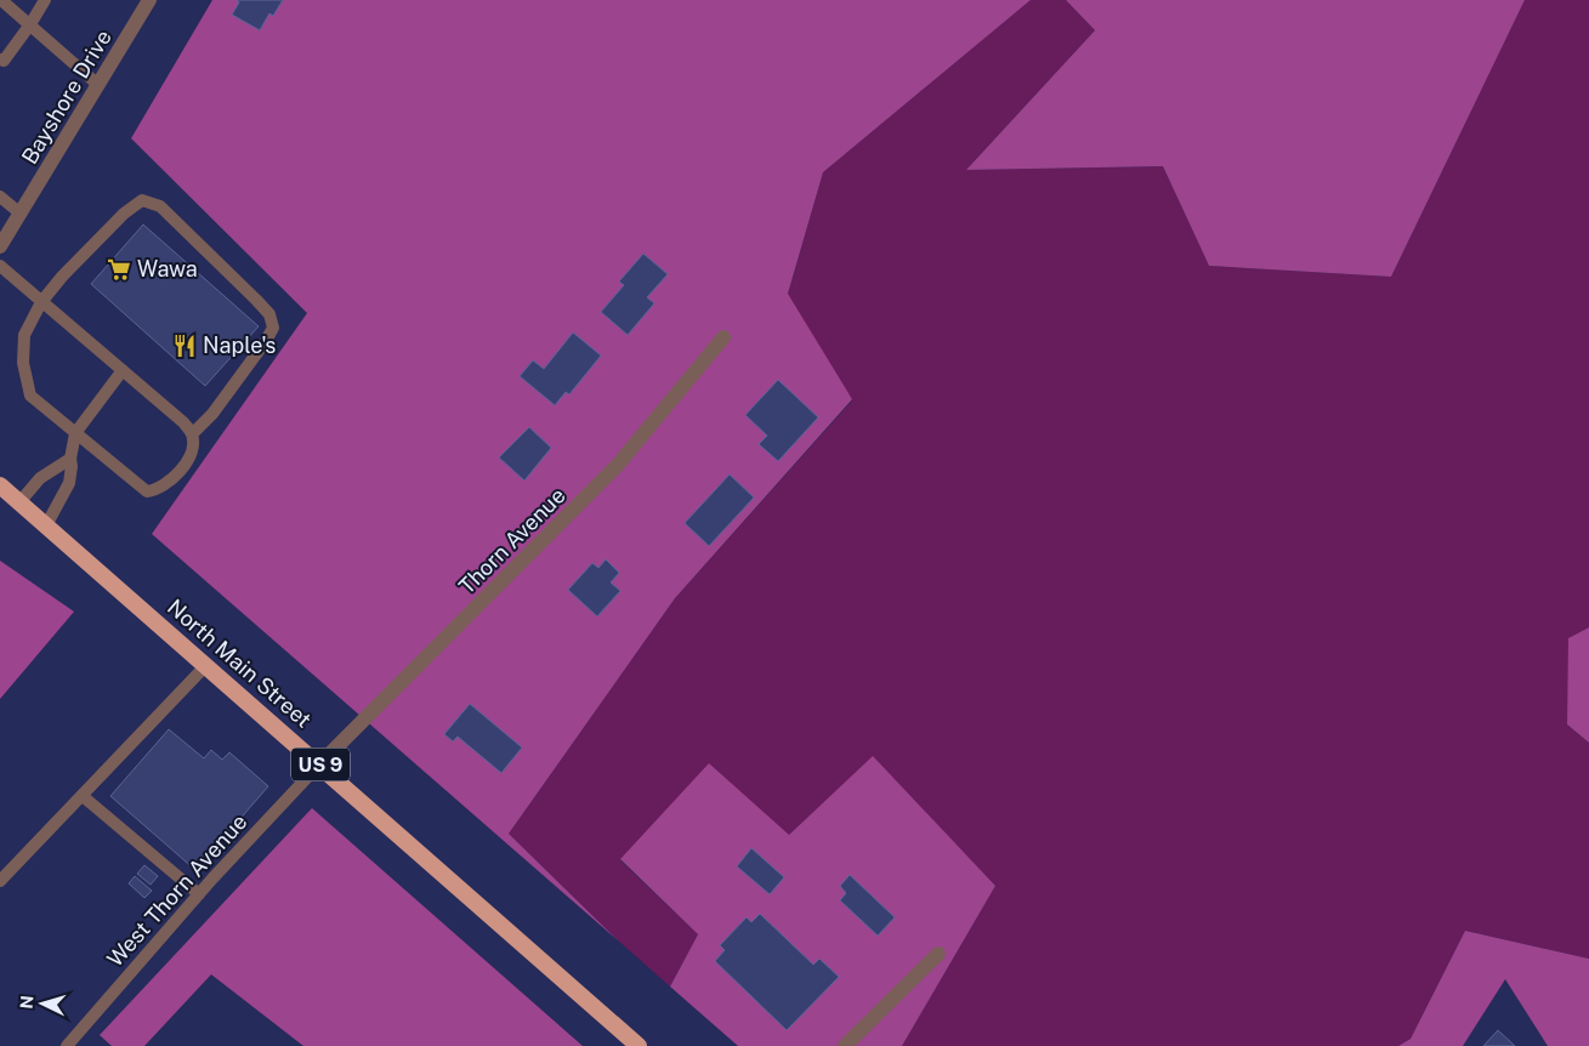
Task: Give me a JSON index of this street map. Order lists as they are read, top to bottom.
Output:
{
  "streets": {
    "highway": ["North Main Street", "US 9"],
    "street": ["Bayshore Drive", "Thorn Avenue"],
    "lane": ["West Thorn Avenue"]
  },
  "crossings": [
    ["Thorn Avenue", "North Main Street"],
    ["Thorn Avenue", "West Thorn Avenue"],
    ["North Main Street", "West Thorn Avenue"]
  ],
  "places": {
    "supermarket": ["Wawa"],
    "restaurant": ["Naple's"]
  },
  "north": "left"
}
